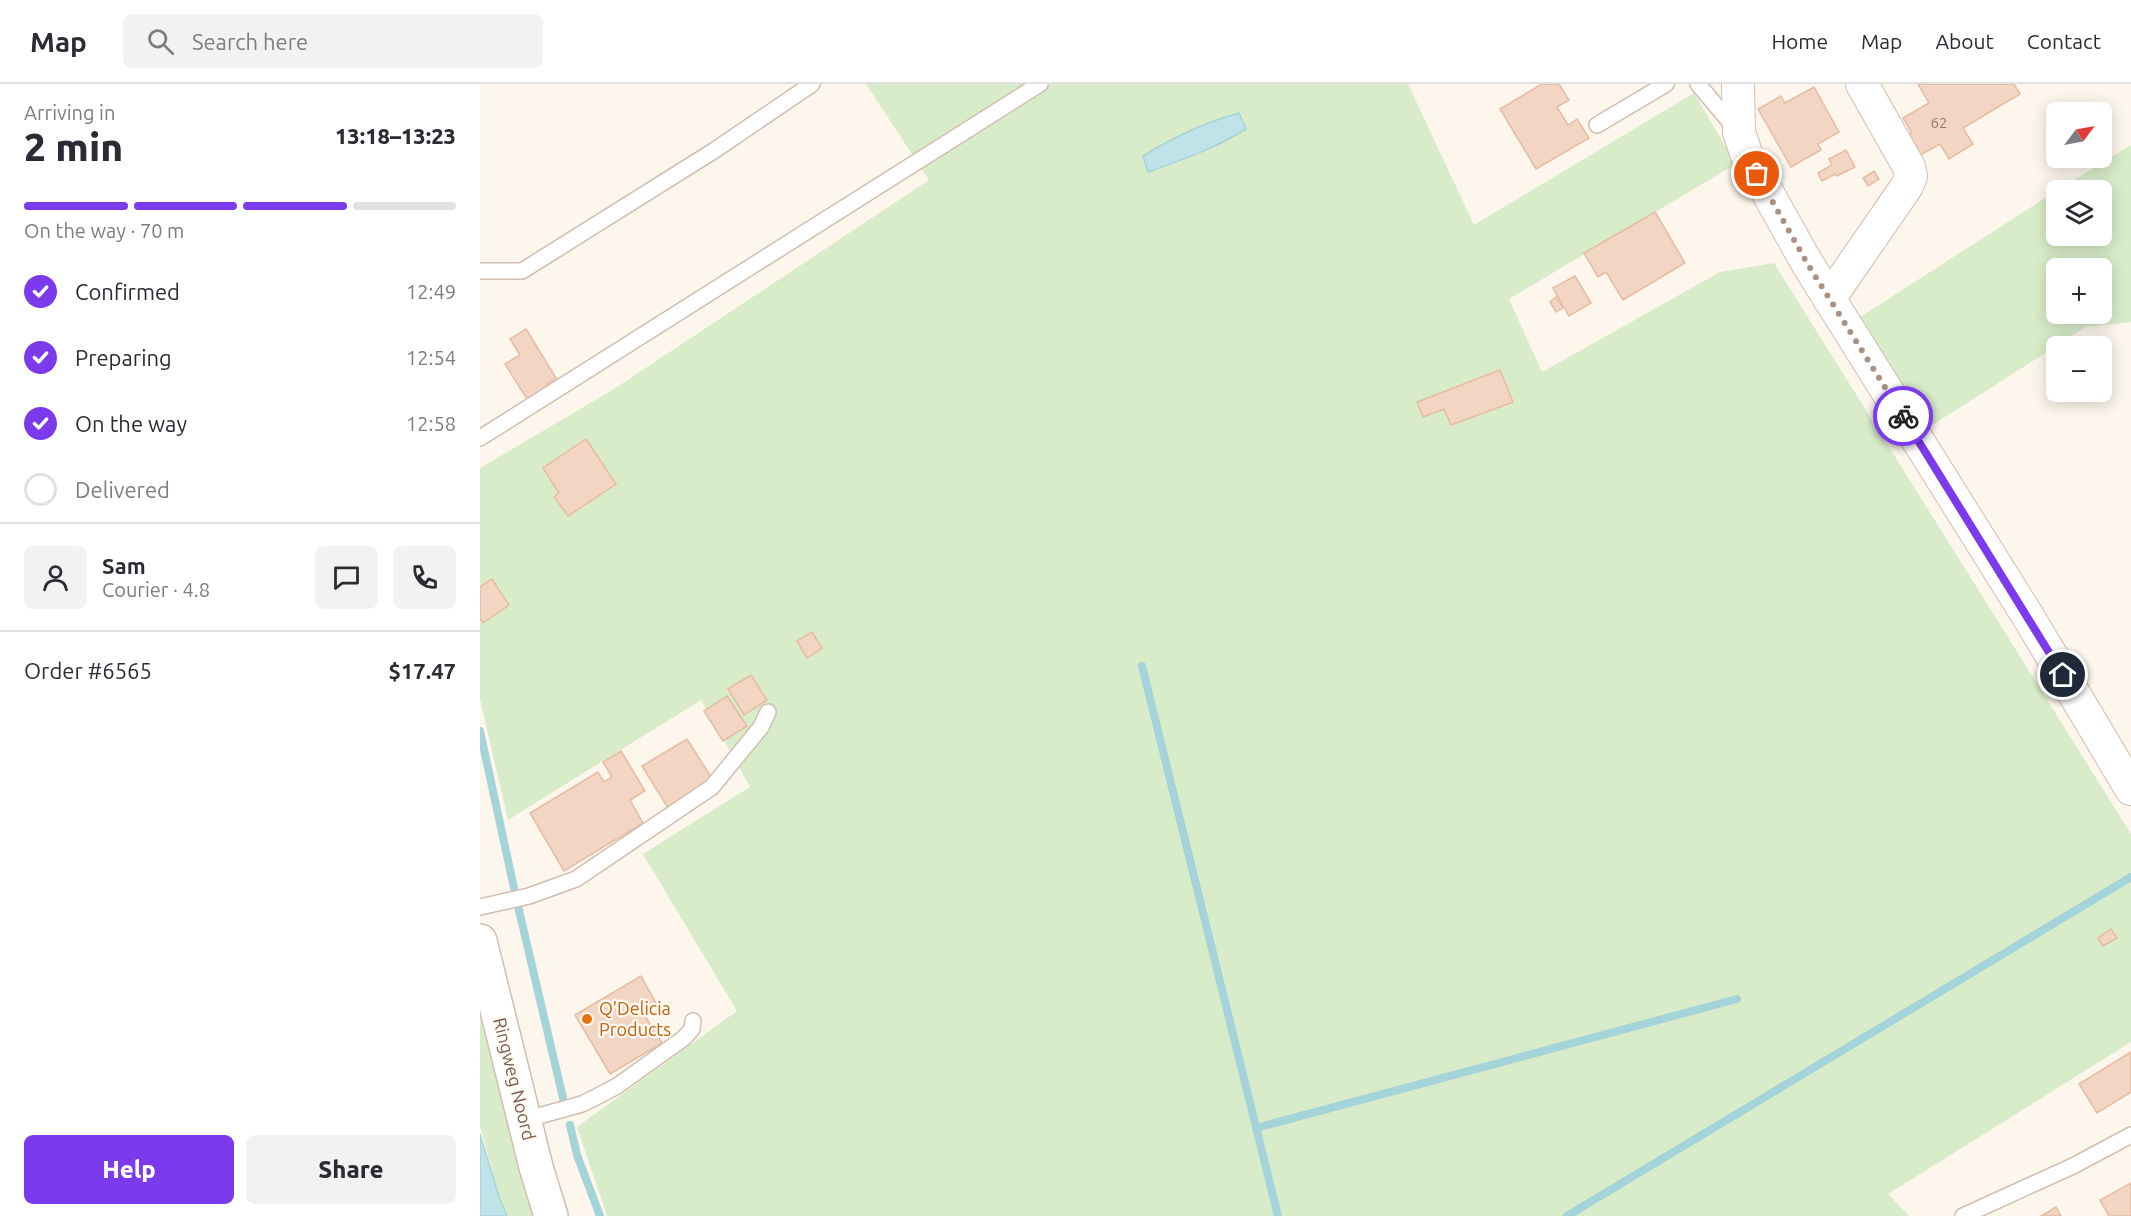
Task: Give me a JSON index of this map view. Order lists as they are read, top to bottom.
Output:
{
  "streets": {
    "street": ["Ringweg Noord"]
  },
  "places": ["Q'Delicia Products"],
  "house_numbers": ["62"],
  "north": "top right",
  "page": {
    "header": "Map",
    "search": "Search here",
    "nav": [
      "Home",
      "Map",
      "About",
      "Contact"
    ],
    "heading": ["2 min", "Arriving in", "13:18–13:23"],
    "panel": [
      "Sam",
      "Courier · 4.8",
      "Order #6565",
      "$17.47"
    ],
    "map_buttons": ["+", "−"],
    "bar": "On the way · 70 m",
    "list": [
      ["Confirmed", "12:49"],
      ["Preparing", "12:54"],
      ["On the way", "12:58"],
      "Delivered"
    ],
    "buttons": ["Help", "Share"]
  }
}
